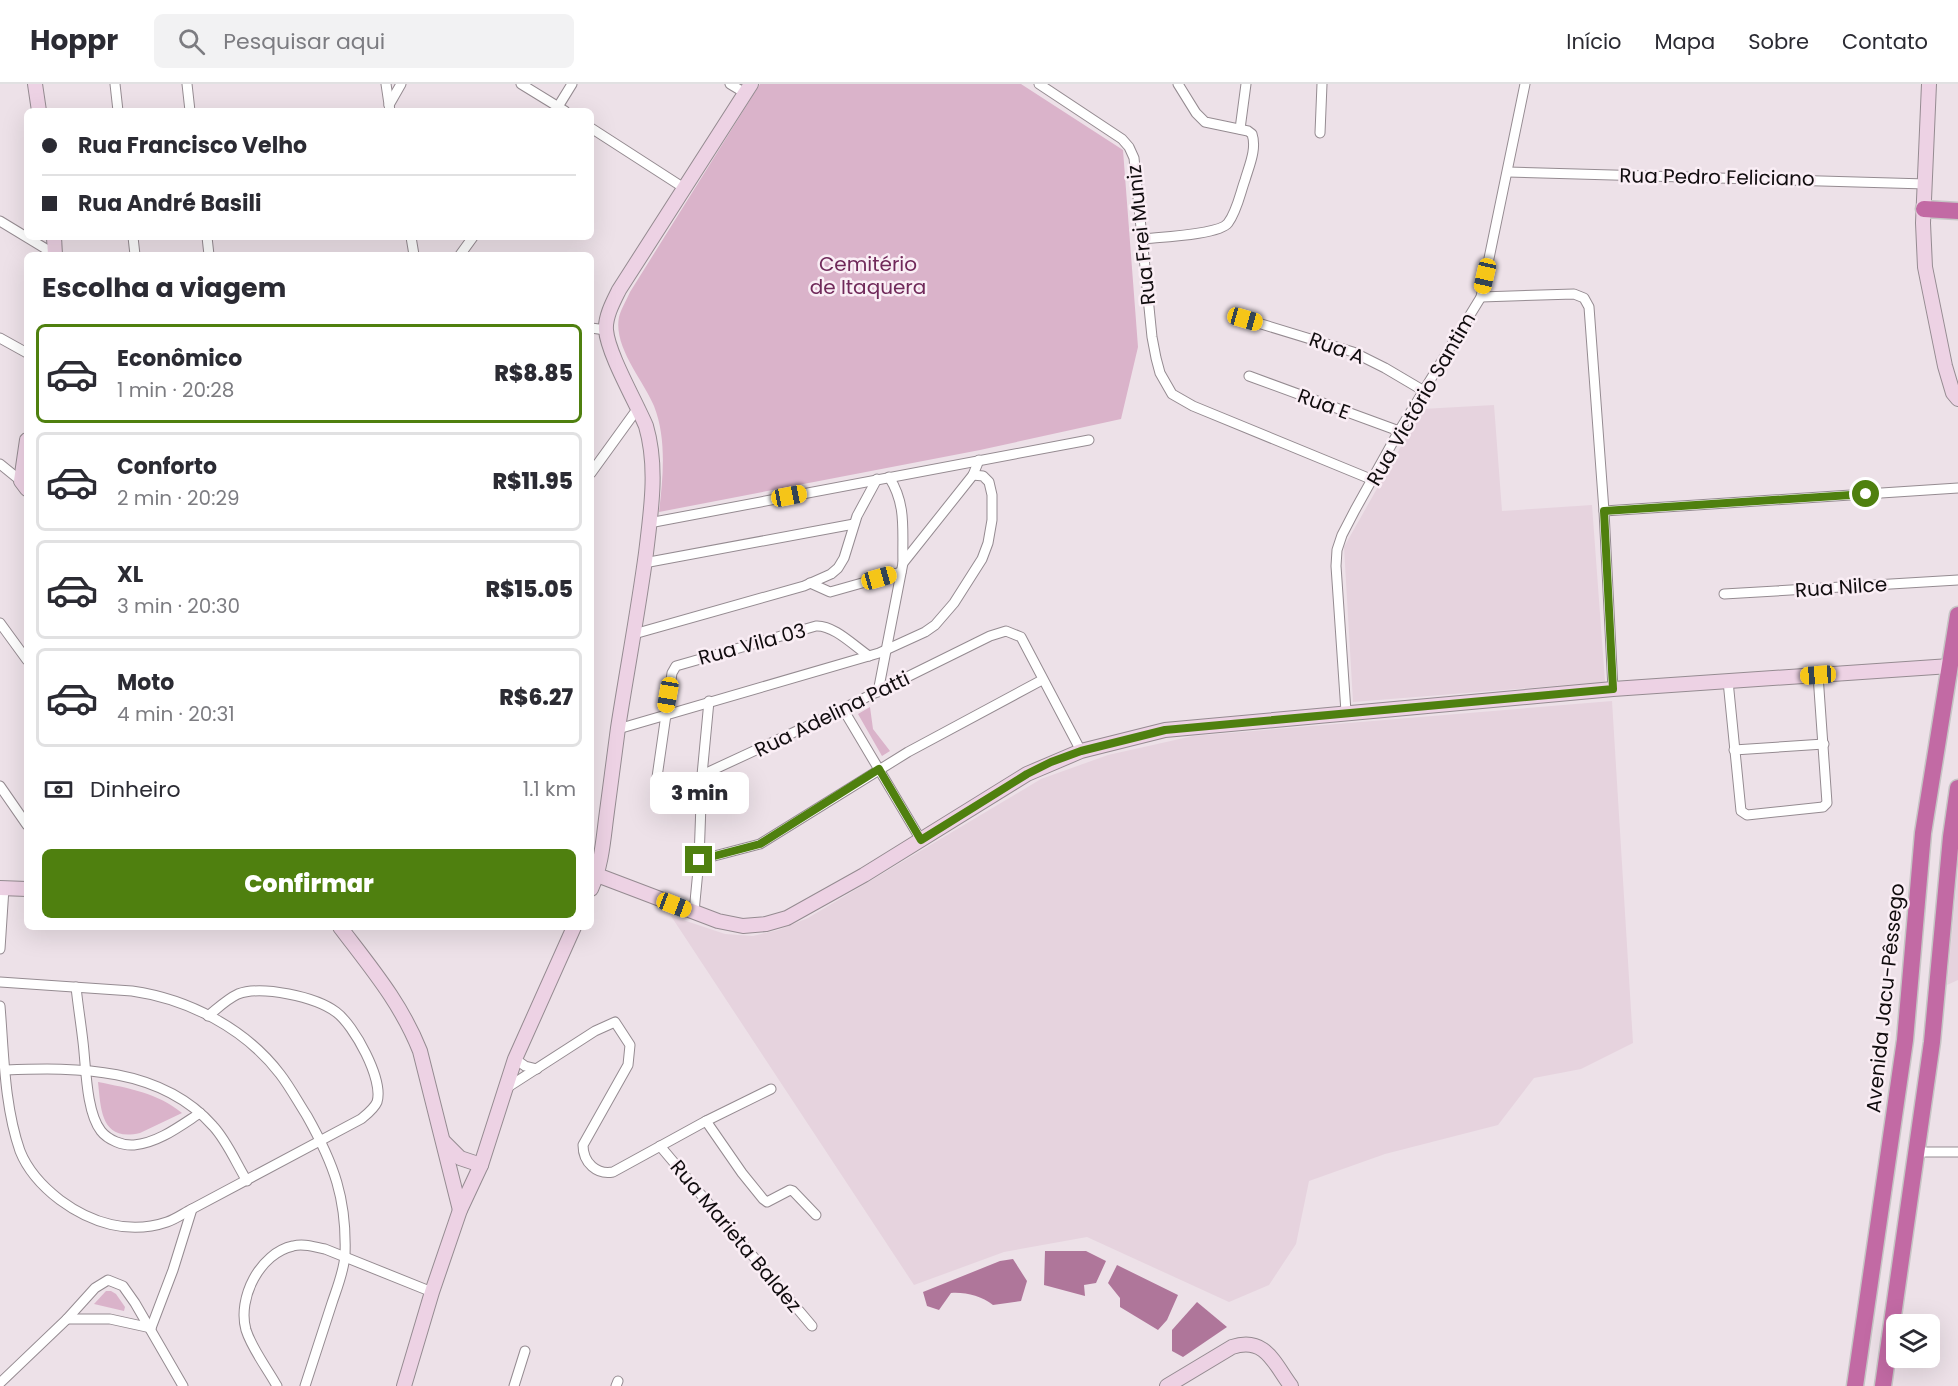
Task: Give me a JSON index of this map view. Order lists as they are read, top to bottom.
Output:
{
  "streets": {
    "highway": ["Avenida Jacu-Pêssego"],
    "street": [
      "Rua Pedro Feliciano",
      "Rua Frei Muniz",
      "Rua A",
      "Rua Victório Santim",
      "Rua E",
      "Rua Nilce",
      "Rua Vila 03",
      "Rua Adelina Patti",
      "Rua Marieta Baldez"
    ]
  },
  "crossings": [
    ["Rua Pedro Feliciano", "Rua Victório Santim"],
    ["Rua Frei Muniz", "Rua Victório Santim"],
    ["Rua A", "Rua Victório Santim"],
    ["Rua Victório Santim", "Rua E"]
  ],
  "parks": ["Cemitério de Itaquera"],
  "page": {
    "header": "Hoppr",
    "search": "Pesquisar aqui",
    "nav": [
      "Início",
      "Mapa",
      "Sobre",
      "Contato"
    ],
    "banner": ["Rua Francisco Velho", "Rua André Basili"],
    "heading": "Escolha a viagem",
    "list": [
      {
        "name": "Econômico",
        "note": "1 min · 20:28",
        "value": "R$8.85"
      },
      {
        "name": "Conforto",
        "note": "2 min · 20:29",
        "value": "R$11.95"
      },
      {
        "name": "XL",
        "note": "3 min · 20:30",
        "value": "R$15.05"
      },
      {
        "name": "Moto",
        "note": "4 min · 20:31",
        "value": "R$6.27"
      }
    ],
    "pay": ["Dinheiro", "1.1 km"],
    "bubble": "3 min",
    "buttons": "Confirmar"
  }
}
